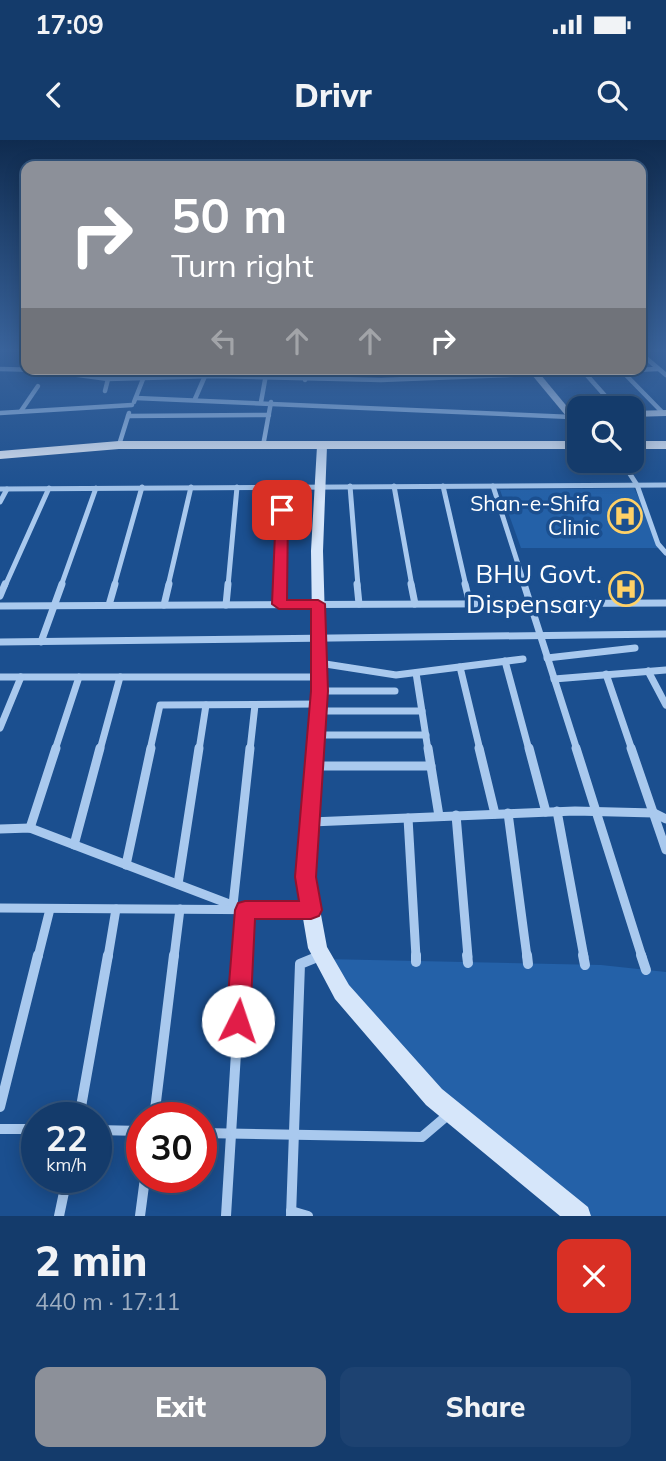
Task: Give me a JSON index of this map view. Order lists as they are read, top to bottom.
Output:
{
  "places": {
    "hospital": ["Shan-e-Shifa Clinic", "BHU Govt. Dispensary"]
  },
  "page": {
    "status": "17:09",
    "header": "Drivr",
    "turn": ["50 m", "Turn right"],
    "speed": "22 km/h",
    "limit": "30",
    "heading": ["2 min", "440 m · 17:11"],
    "buttons": ["Exit", "Share"]
  }
}
